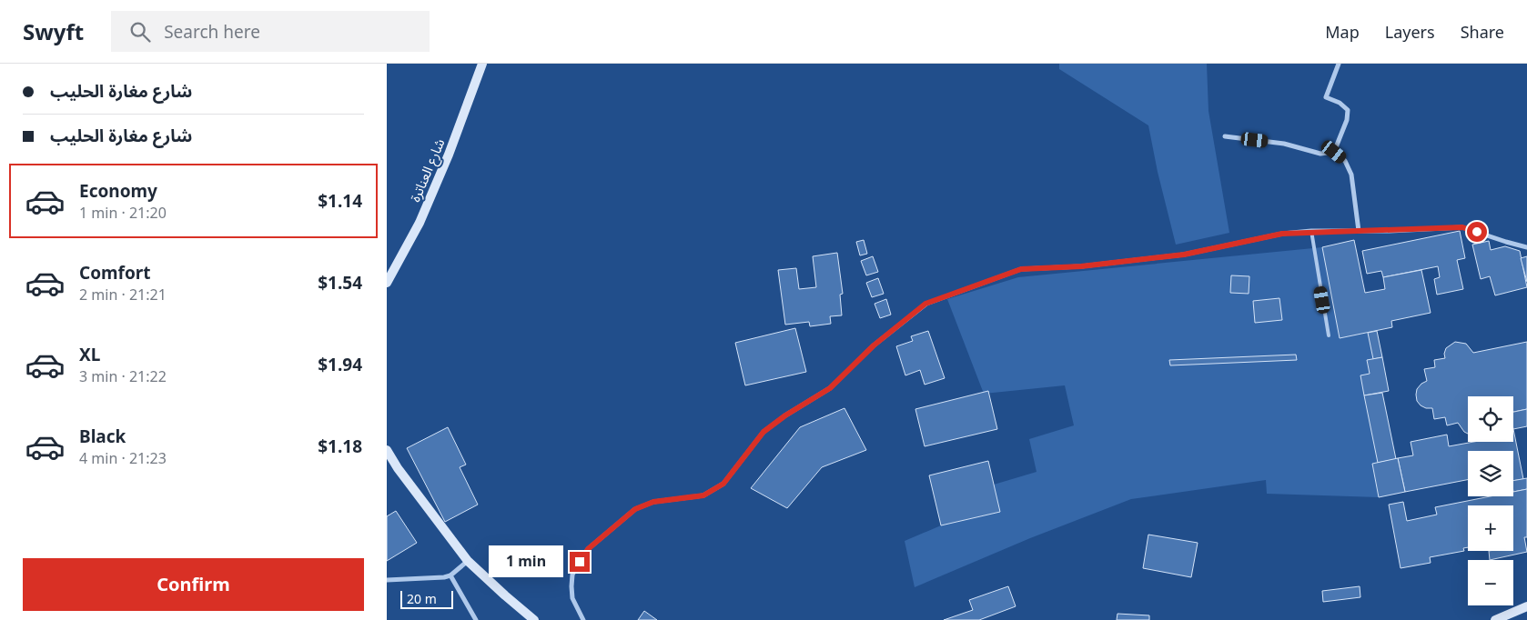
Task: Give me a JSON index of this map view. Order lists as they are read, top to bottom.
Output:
{
  "streets": {
    "street": ["شارع العناترة"]
  },
  "scale_bar": "20 m",
  "page": {
    "header": "Swyft",
    "search": "Search here",
    "nav": ["Map", "Layers", "Share"],
    "banner": ["شارع مغارة الحليب", "شارع مغارة الحليب"],
    "list": [
      {
        "name": "Economy",
        "note": "1 min · 21:20",
        "value": "$1.14"
      },
      {
        "name": "Comfort",
        "note": "2 min · 21:21",
        "value": "$1.54"
      },
      {
        "name": "XL",
        "note": "3 min · 21:22",
        "value": "$1.94"
      },
      {
        "name": "Black",
        "note": "4 min · 21:23",
        "value": "$1.18"
      }
    ],
    "map_buttons": ["+", "−"],
    "bubble": "1 min",
    "buttons": "Confirm",
    "scale": "20 m"
  }
}
